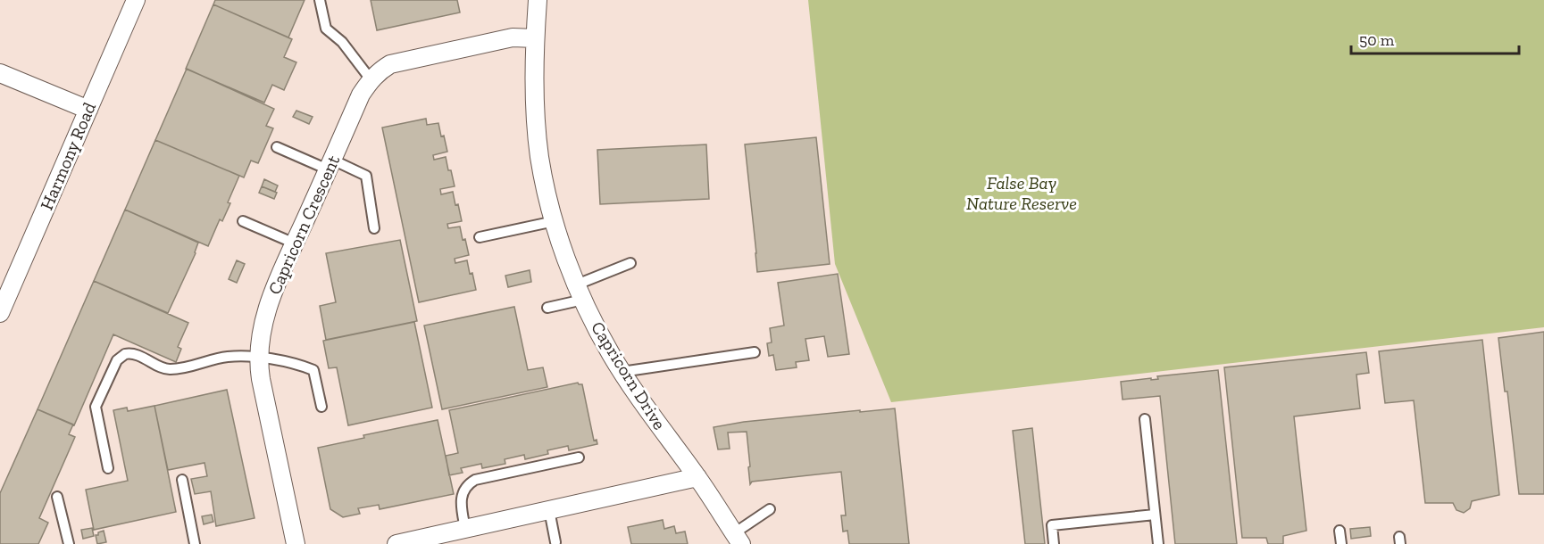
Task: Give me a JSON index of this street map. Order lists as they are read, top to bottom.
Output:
{
  "streets": {
    "street": ["Harmony Road", "Capricorn Crescent", "Capricorn Drive"]
  },
  "crossings": [
    ["Capricorn Crescent", "Capricorn Drive"]
  ],
  "parks": ["False Bay Nature Reserve"],
  "scale_bar": "50 m"
}
